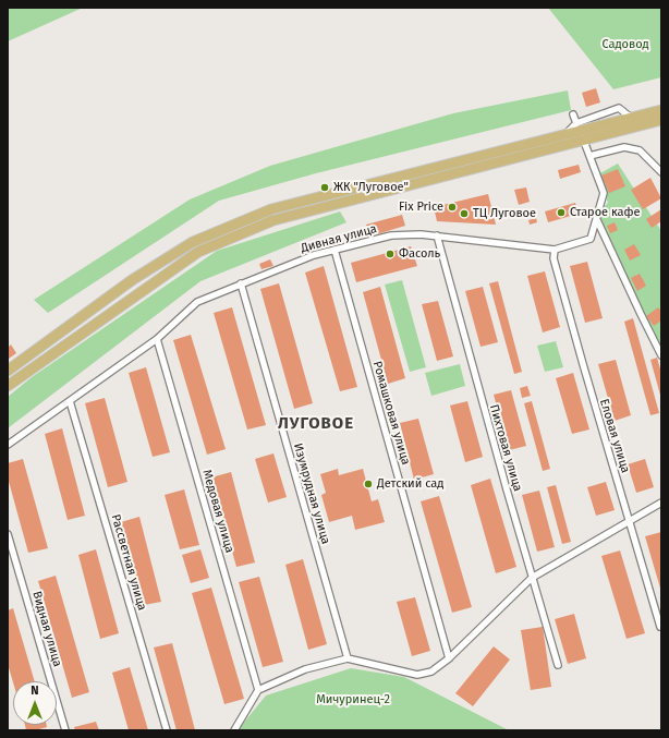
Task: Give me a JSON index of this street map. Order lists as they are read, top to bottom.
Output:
{
  "streets": {
    "street": [
      "Дивная улица",
      "Ромашковая улица",
      "Еловая улица",
      "Пихтовая улица",
      "Изумрудная улица",
      "Медовая улица",
      "Рассветная улица",
      "Видная улица"
    ]
  },
  "crossings": [
    ["Дивная улица", "Ромашковая улица"],
    ["Дивная улица", "Еловая улица"],
    ["Дивная улица", "Пихтовая улица"],
    ["Дивная улица", "Изумрудная улица"],
    ["Дивная улица", "Медовая улица"],
    ["Дивная улица", "Рассветная улица"]
  ],
  "districts": ["ЛУГОВОЕ"],
  "parks": ["Садовод", "Мичуринец-2"],
  "places": [
    "ЖК \"Луговое\"",
    "Fix Price",
    "Старое кафе",
    "ТЦ Луговое",
    "Фасоль",
    "Детский сад"
  ],
  "north": "top"
}
